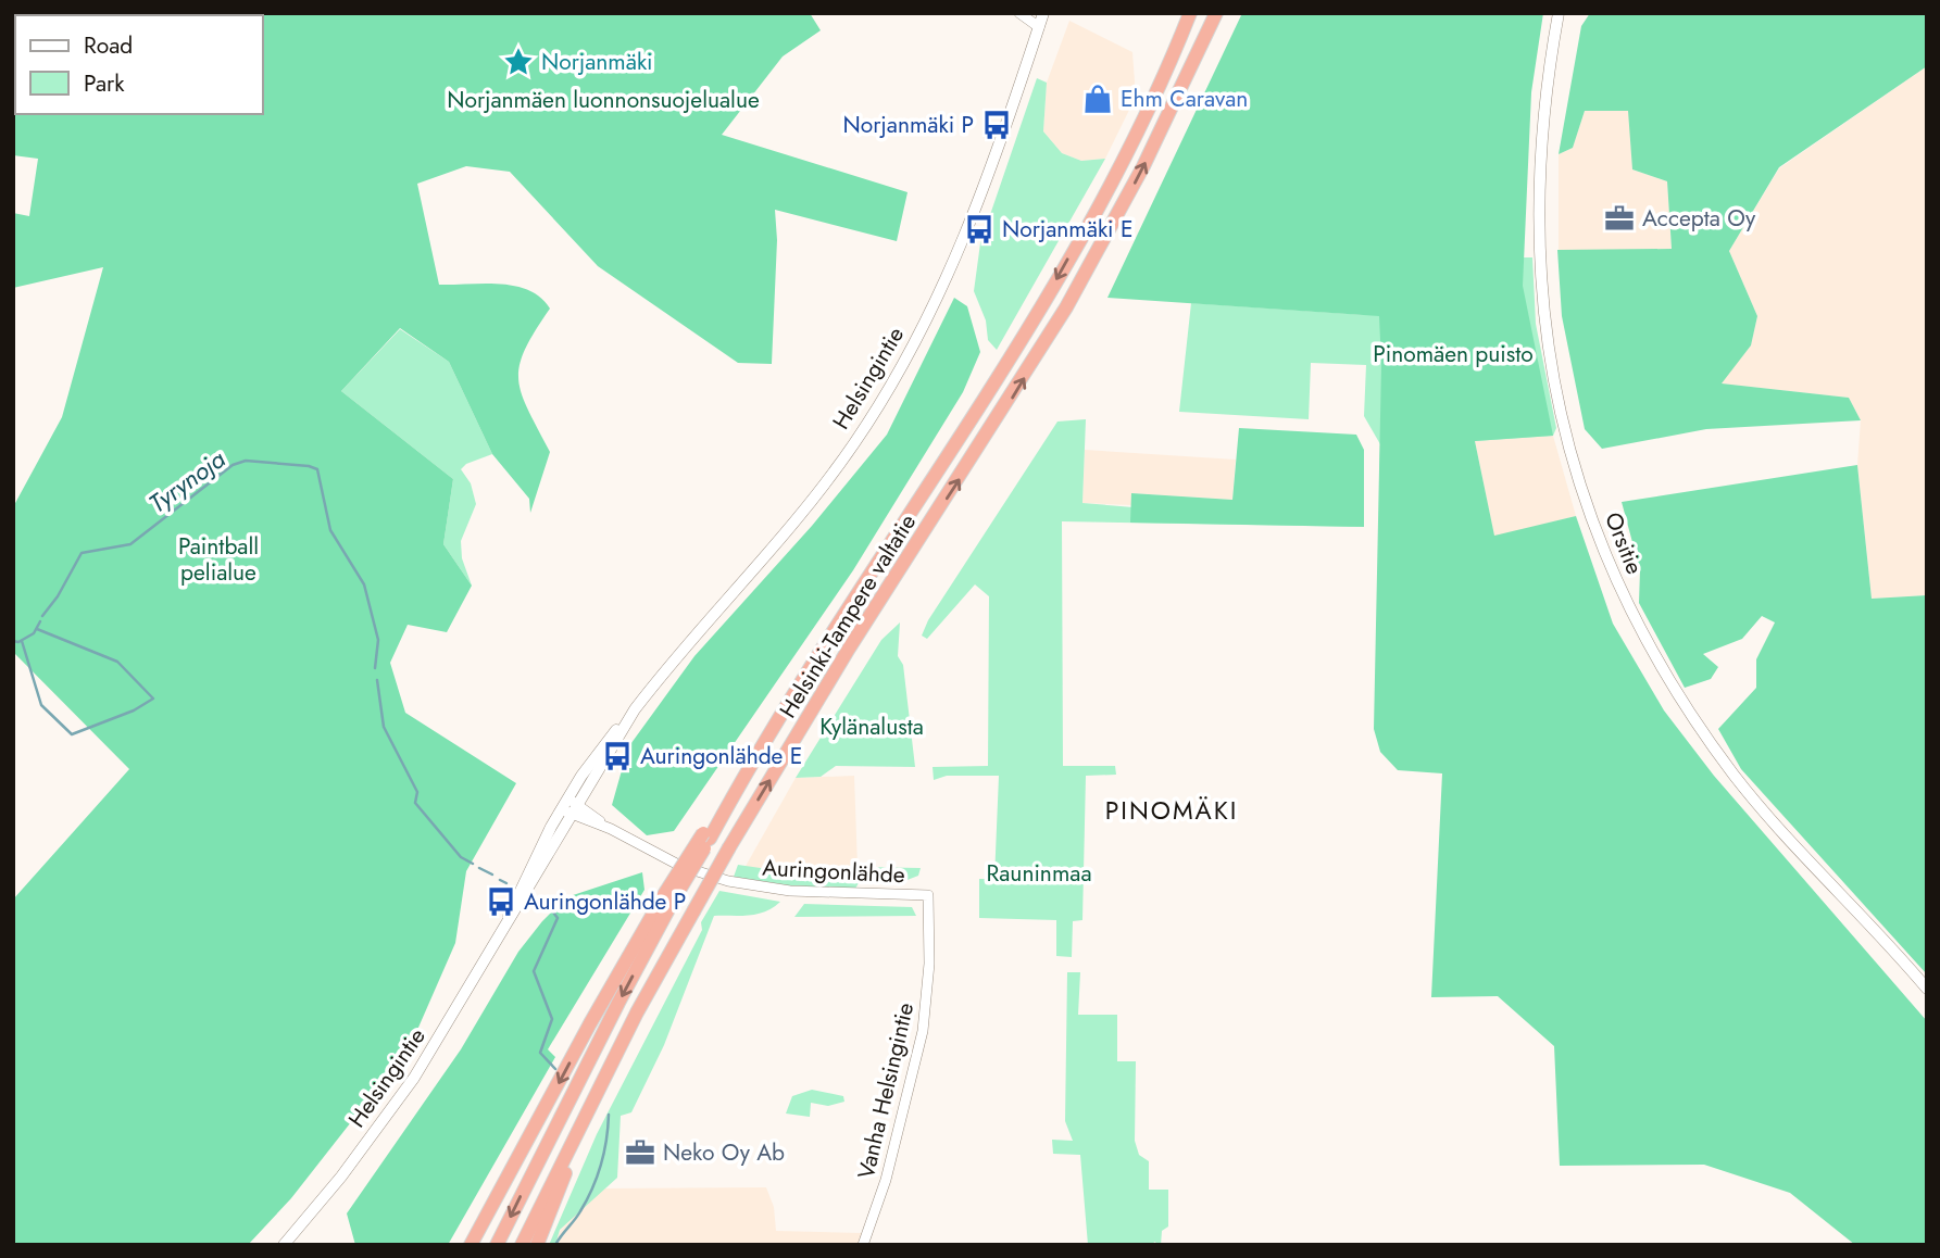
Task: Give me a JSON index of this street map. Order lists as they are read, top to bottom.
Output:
{
  "streets": {
    "highway": ["Helsinki-Tampere valtatie"],
    "main road": ["Helsingintie", "Orsitie"],
    "street": ["Auringonlähde", "Vanha Helsingintie"]
  },
  "crossings": [
    ["Helsingintie", "Auringonlähde"],
    ["Auringonlähde", "Vanha Helsingintie"]
  ],
  "districts": ["PINOMÄKI"],
  "water": ["Tyrynoja"],
  "parks": [
    "Norjanmäen luonnonsuojelualue",
    "Pinomäen puisto",
    "Paintball pelialue",
    "Kylänalusta",
    "Rauninmaa"
  ],
  "places": {
    "place": ["Norjanmäki"],
    "shop": ["Ehm Caravan"],
    "bus stop": [
      "Norjanmäki P",
      "Norjanmäki E",
      "Auringonlähde E",
      "Auringonlähde P"
    ],
    "office": ["Accepta Oy", "Neko Oy Ab"]
  },
  "legend": ["Road", "Park"]
}
